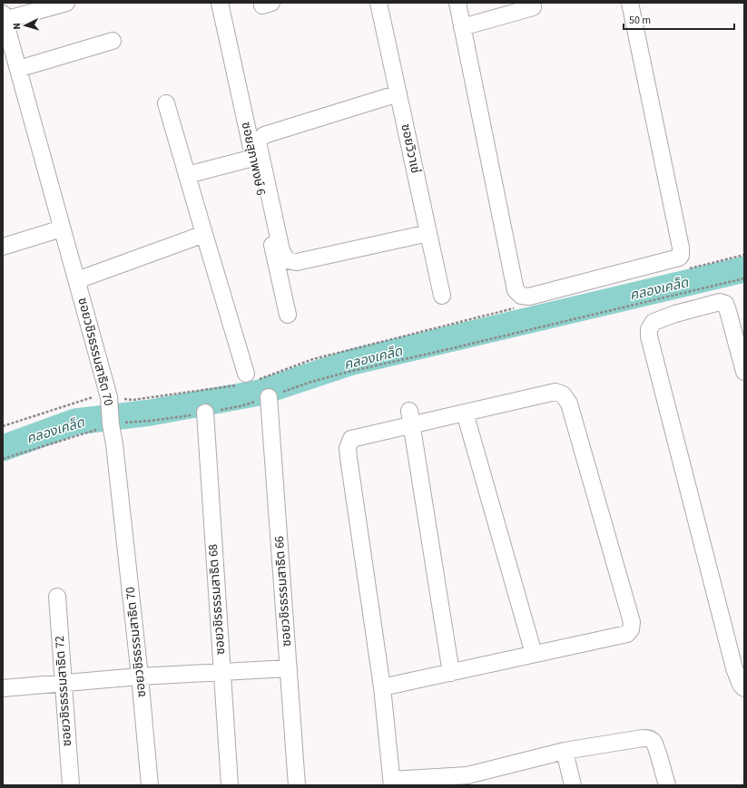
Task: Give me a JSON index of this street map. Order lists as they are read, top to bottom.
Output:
{
  "streets": {
    "street": [
      "ซอยวิวาเช่",
      "ซอยสุภาพงษ์ 6",
      "ซอยวชิรธรรมสาธิต 70",
      "ซอยวชิรธรรมสาธิต 66",
      "ซอยวชิรธรรมสาธิต 68",
      "ซอยวชิรธรรมสาธิต 72"
    ]
  },
  "water": ["คลองเคล็ด"],
  "scale_bar": "50 m",
  "north": "left"
}
